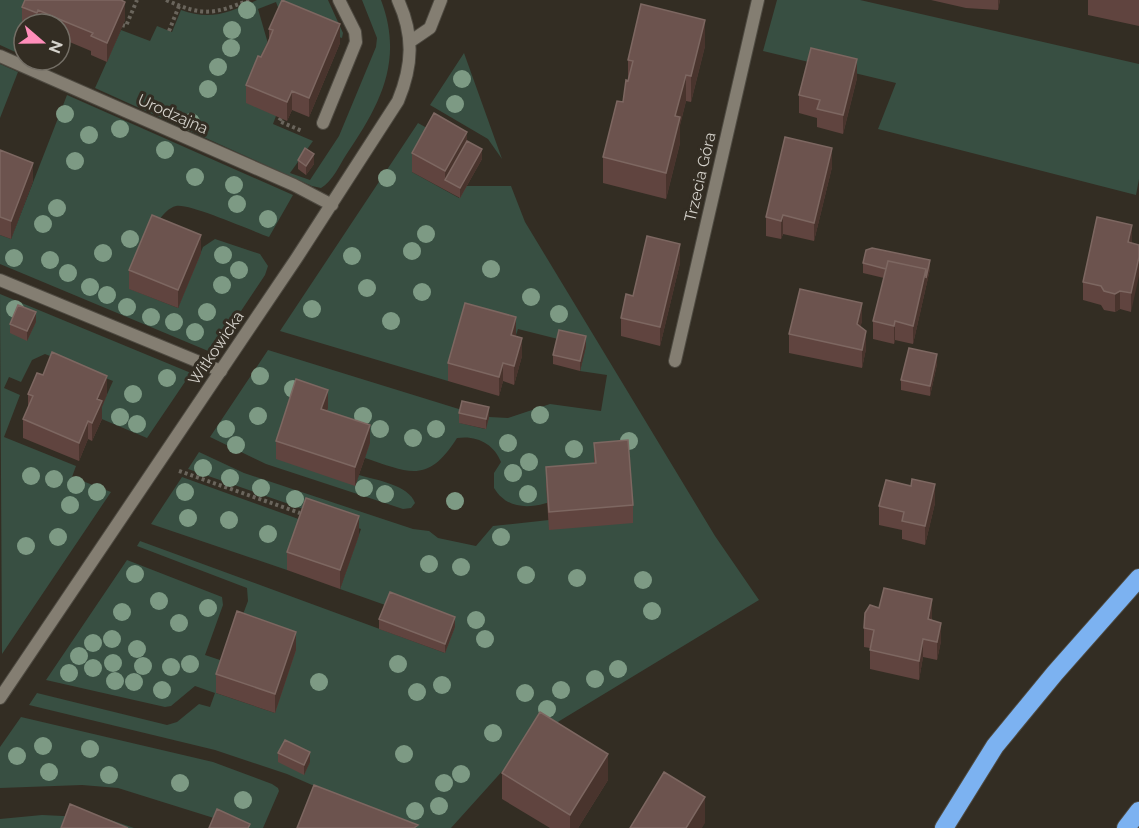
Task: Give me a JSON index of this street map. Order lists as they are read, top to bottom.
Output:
{
  "streets": {
    "street": ["Urodzajna", "Trzecia Góra", "Witkowicka"]
  },
  "crossings": [
    ["Urodzajna", "Witkowicka"]
  ],
  "north": "right"
}
